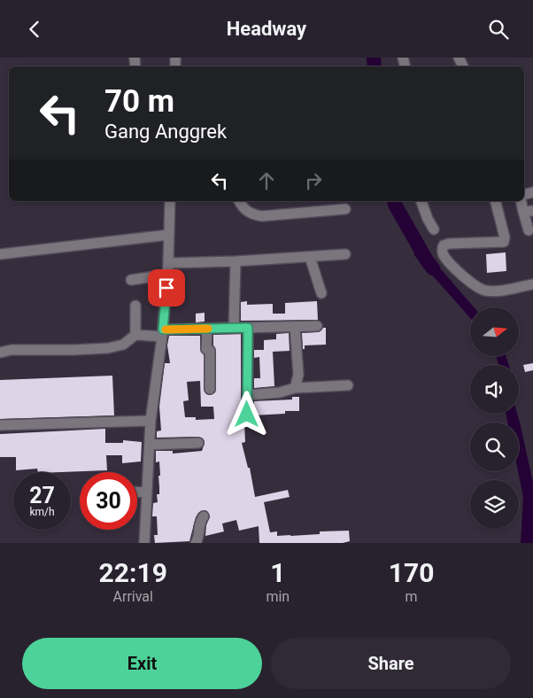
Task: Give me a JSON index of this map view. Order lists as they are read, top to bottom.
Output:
{
  "north": "right",
  "page": {
    "header": "Headway",
    "turn": ["70 m", "Gang Anggrek"],
    "speed": "27 km/h",
    "limit": "30",
    "eta": [
      "22:19",
      "Arrival",
      "1",
      "min",
      "170",
      "m"
    ],
    "buttons": ["Exit", "Share"]
  }
}
